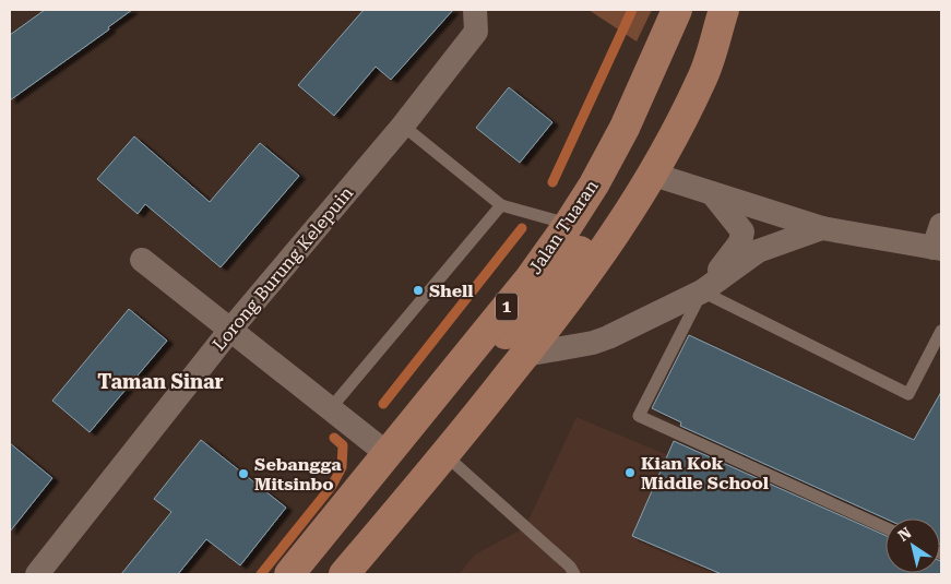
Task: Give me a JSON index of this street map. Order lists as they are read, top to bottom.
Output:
{
  "streets": {
    "main road": ["Jalan Tuaran", "1"],
    "street": ["Lorong Burung Kelepuin"]
  },
  "districts": ["Taman Sinar"],
  "places": ["Shell", "Kian Kok Middle School", "Sebangga Mitsinbo"],
  "north": "top left"
}
